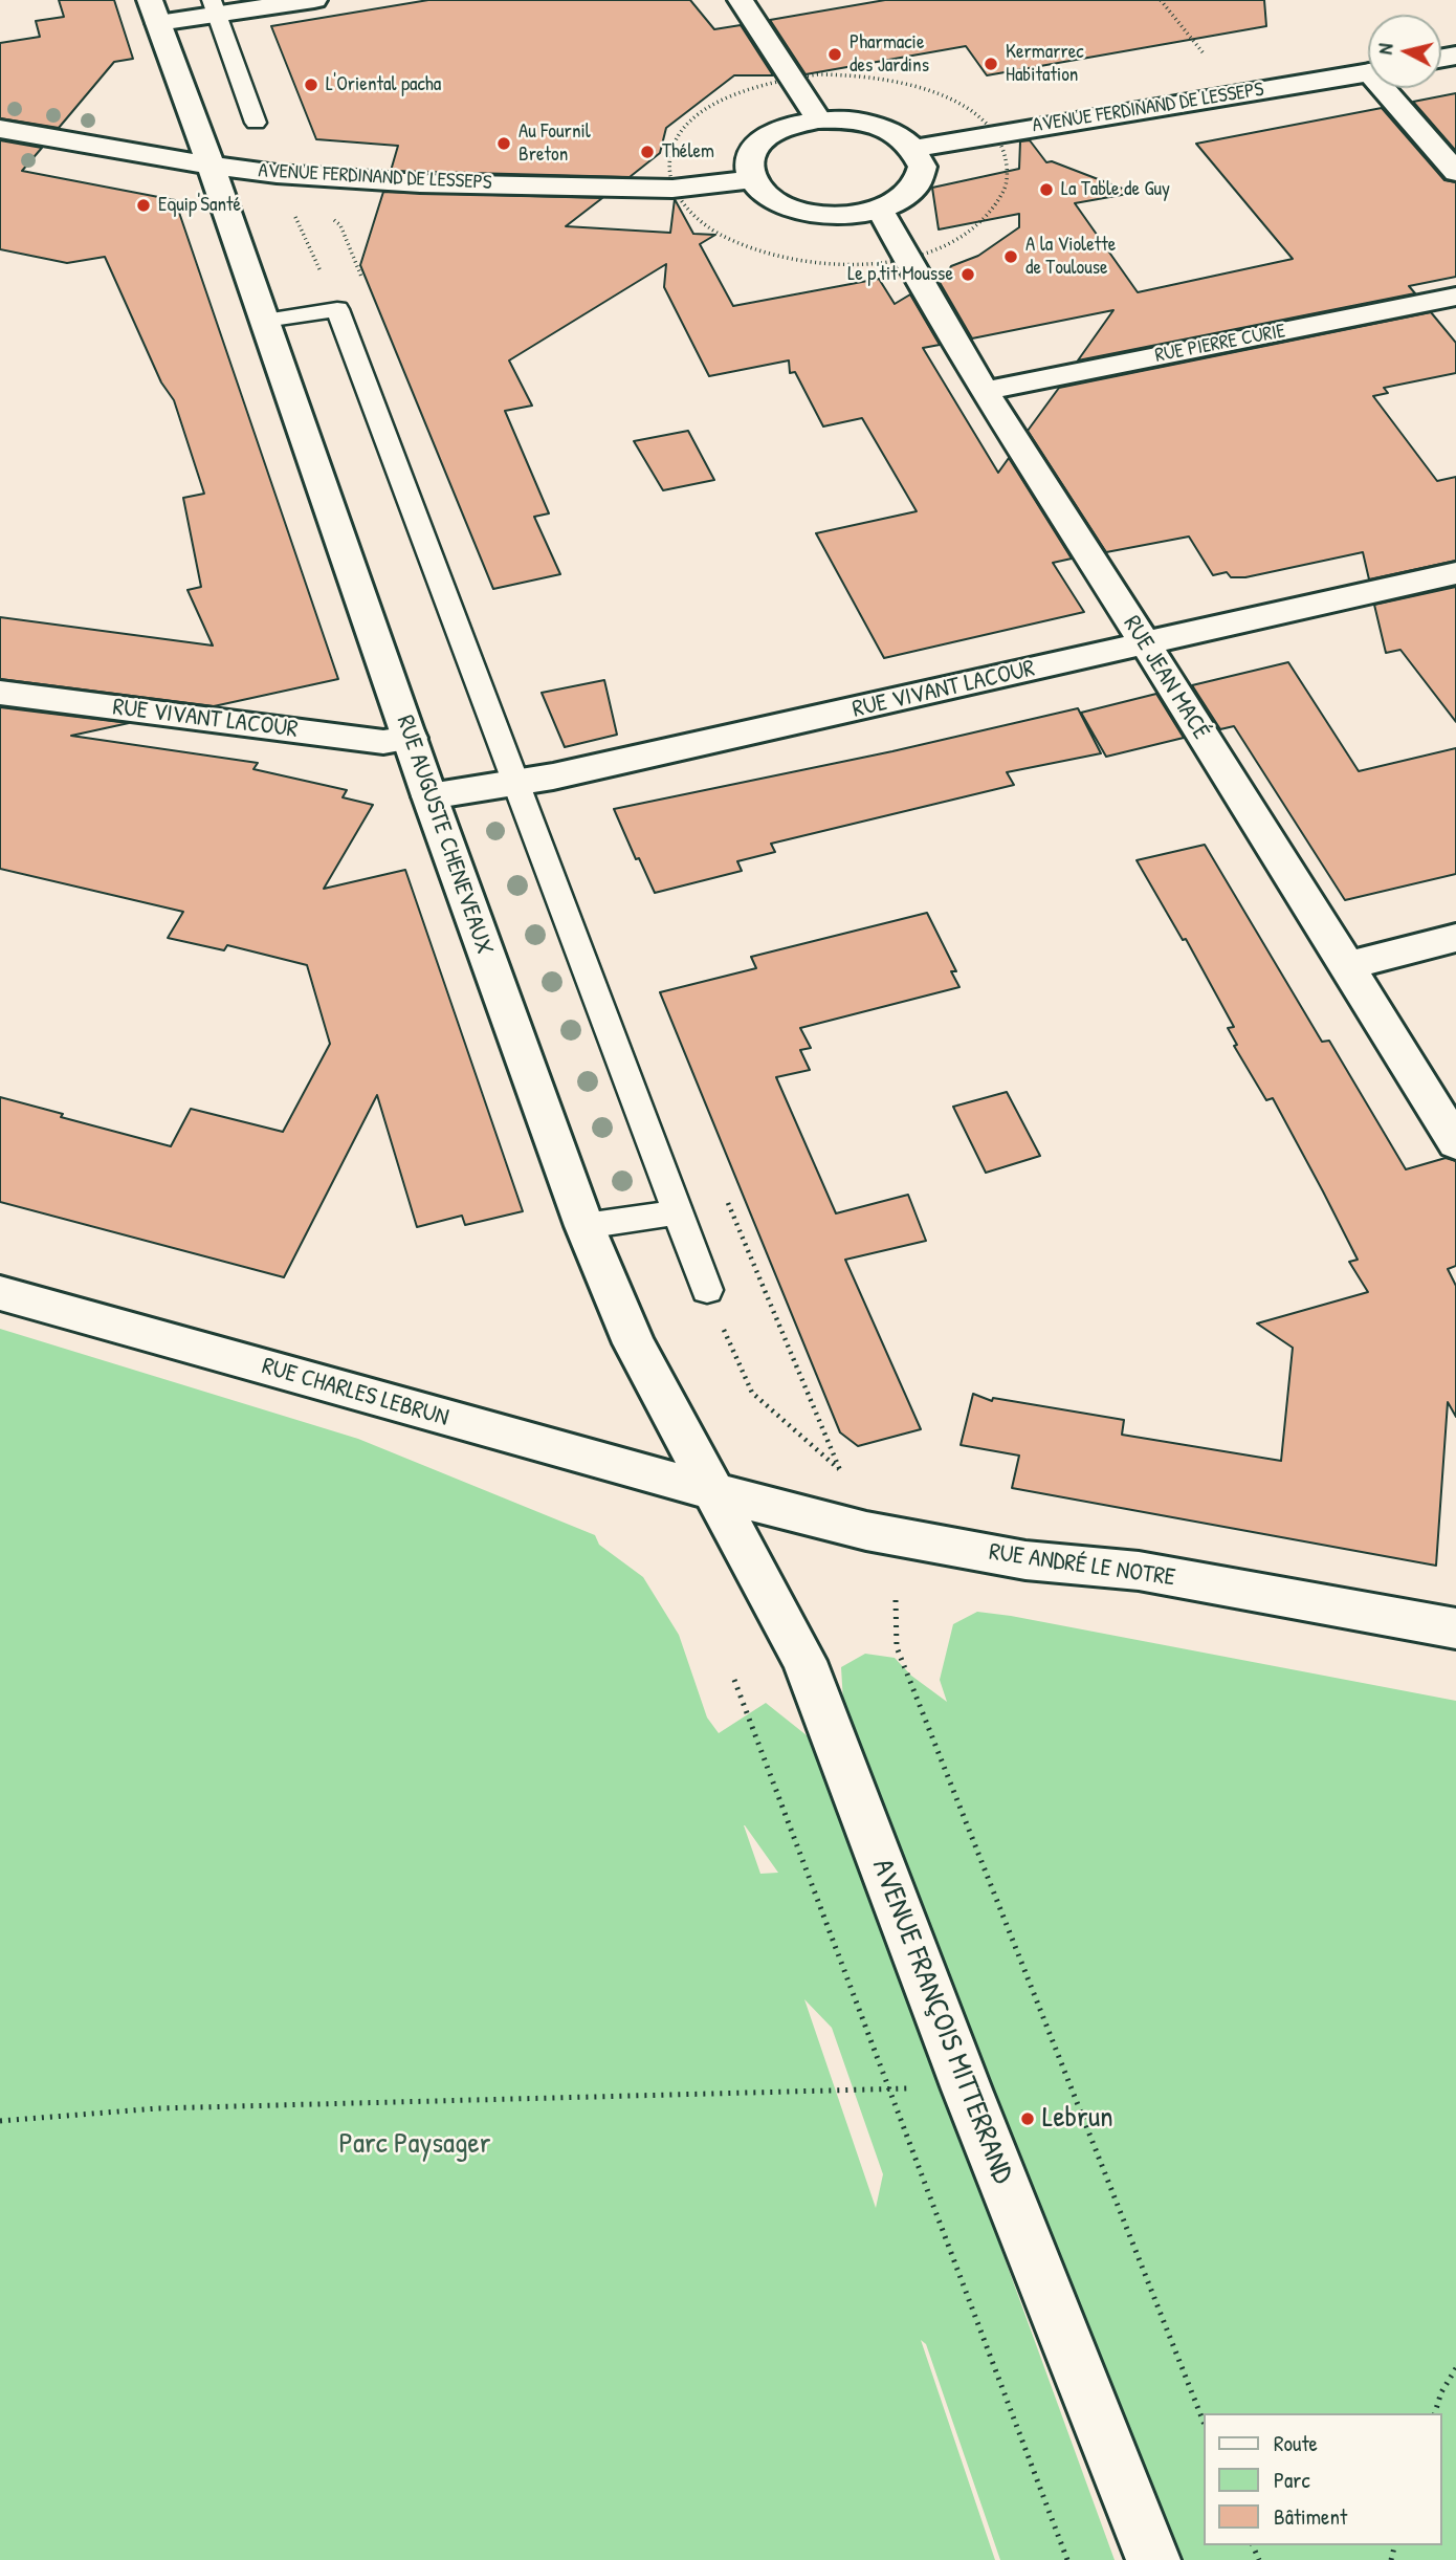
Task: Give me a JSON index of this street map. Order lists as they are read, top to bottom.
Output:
{
  "streets": {
    "street": [
      "AVENUE FERDINAND DE LESSEPS",
      "RUE PIERRE CURIE",
      "RUE JEAN MACÉ",
      "RUE VIVANT LACOUR",
      "RUE AUGUSTE CHENEVEAUX",
      "RUE CHARLES LEBRUN",
      "RUE ANDRÉ LE NOTRE",
      "AVENUE FRANÇOIS MITTERRAND"
    ]
  },
  "crossings": [
    ["AVENUE FERDINAND DE LESSEPS", "RUE JEAN MACÉ"],
    ["AVENUE FERDINAND DE LESSEPS", "RUE AUGUSTE CHENEVEAUX"],
    ["RUE PIERRE CURIE", "RUE JEAN MACÉ"],
    ["RUE JEAN MACÉ", "RUE VIVANT LACOUR"],
    ["RUE VIVANT LACOUR", "RUE AUGUSTE CHENEVEAUX"],
    ["RUE AUGUSTE CHENEVEAUX", "RUE CHARLES LEBRUN"],
    ["RUE AUGUSTE CHENEVEAUX", "RUE ANDRÉ LE NOTRE"],
    ["RUE AUGUSTE CHENEVEAUX", "AVENUE FRANÇOIS MITTERRAND"],
    ["RUE CHARLES LEBRUN", "RUE ANDRÉ LE NOTRE"],
    ["RUE CHARLES LEBRUN", "AVENUE FRANÇOIS MITTERRAND"],
    ["RUE ANDRÉ LE NOTRE", "AVENUE FRANÇOIS MITTERRAND"]
  ],
  "parks": ["Parc Paysager"],
  "places": [
    "Pharmacie des Jardins",
    "Kermarrec Habitation",
    "L'Oriental pacha",
    "Au Fournil Breton",
    "Thélem",
    "La Table de Guy",
    "Equip'Santé",
    "A la Violette de Toulouse",
    "Le p'tit Mousse",
    "Lebrun"
  ],
  "legend": ["Route", "Parc", "Bâtiment"],
  "north": "left"
}
